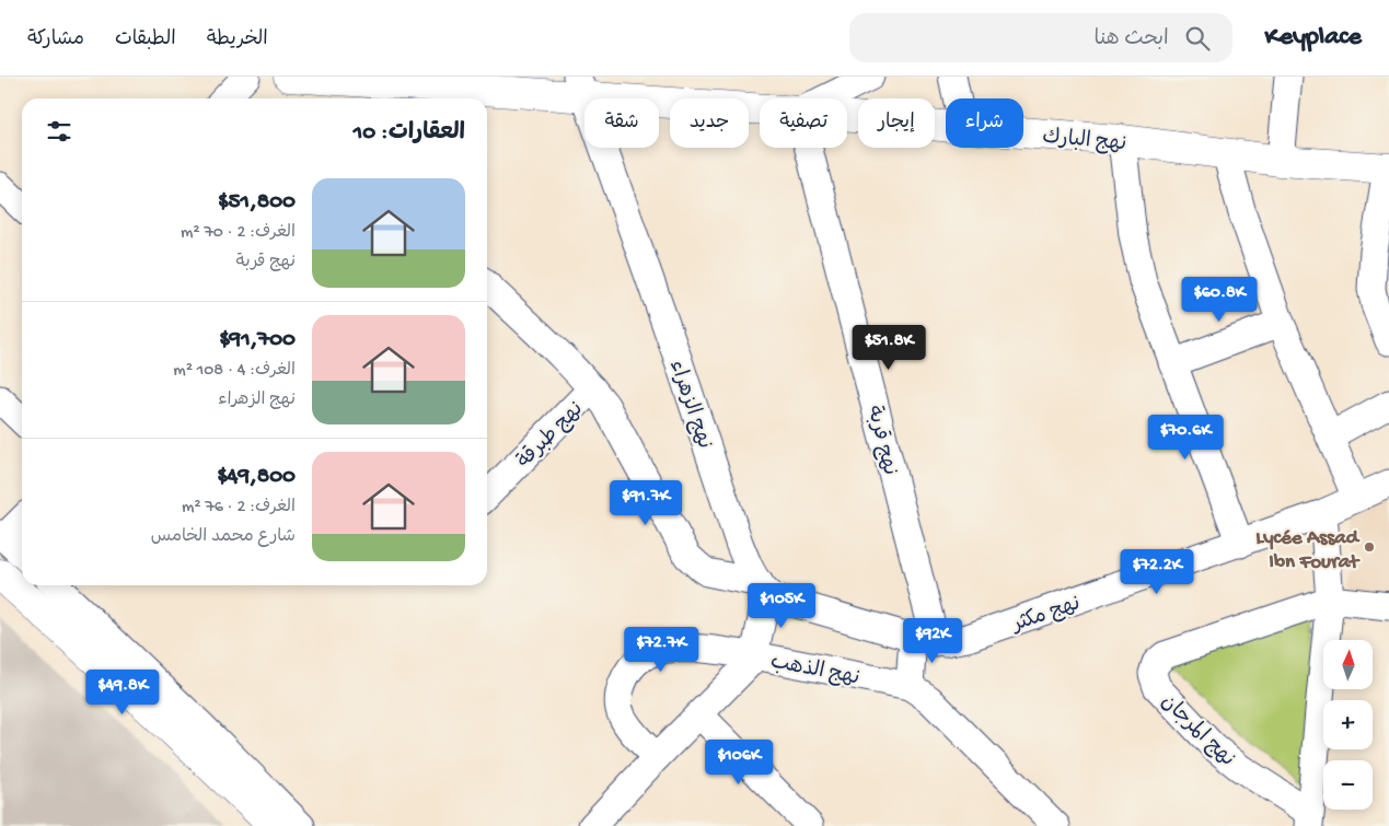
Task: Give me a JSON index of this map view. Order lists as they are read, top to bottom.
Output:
{
  "streets": {
    "street": [
      "نهج البارك",
      "نهج الزهراء",
      "نهج طبرقة",
      "نهج قربة",
      "نهج مكثر",
      "نهج الذهب",
      "نهج المرجان"
    ]
  },
  "crossings": [
    ["نهج البارك", "نهج الزهراء"],
    ["نهج قربة", "نهج مكثر"],
    ["نهج قربة", "نهج الذهب"]
  ],
  "places": ["Lycée Assad Ibn Fourat"],
  "north": "top",
  "page": {
    "header": "Keyplace",
    "search": "ابحث هنا",
    "nav": ["الخريطة", "الطبقات", "مشاركة"],
    "chip": [
      "شراء",
      "إيجار",
      "تصفية",
      "جديد",
      "شقة"
    ],
    "heading": "العقارات: 10",
    "list": [
      {
        "name": "$51,800",
        "note": "الغرف: 2 · 70 m² · نهج قربة"
      },
      {
        "name": "$91,700",
        "note": "الغرف: 4 · 108 m² · نهج الزهراء"
      },
      {
        "name": "$49,800",
        "note": "الغرف: 2 · 76 m² · شارع محمد الخامس"
      }
    ],
    "price": [
      "$60.8K",
      "$51.8K",
      "$70.6K",
      "$91.7K",
      "$72.2K",
      "$105K",
      "$92K",
      "$72.7K",
      "$49.8K",
      "$106K"
    ],
    "map_buttons": ["+", "−"]
  }
}
